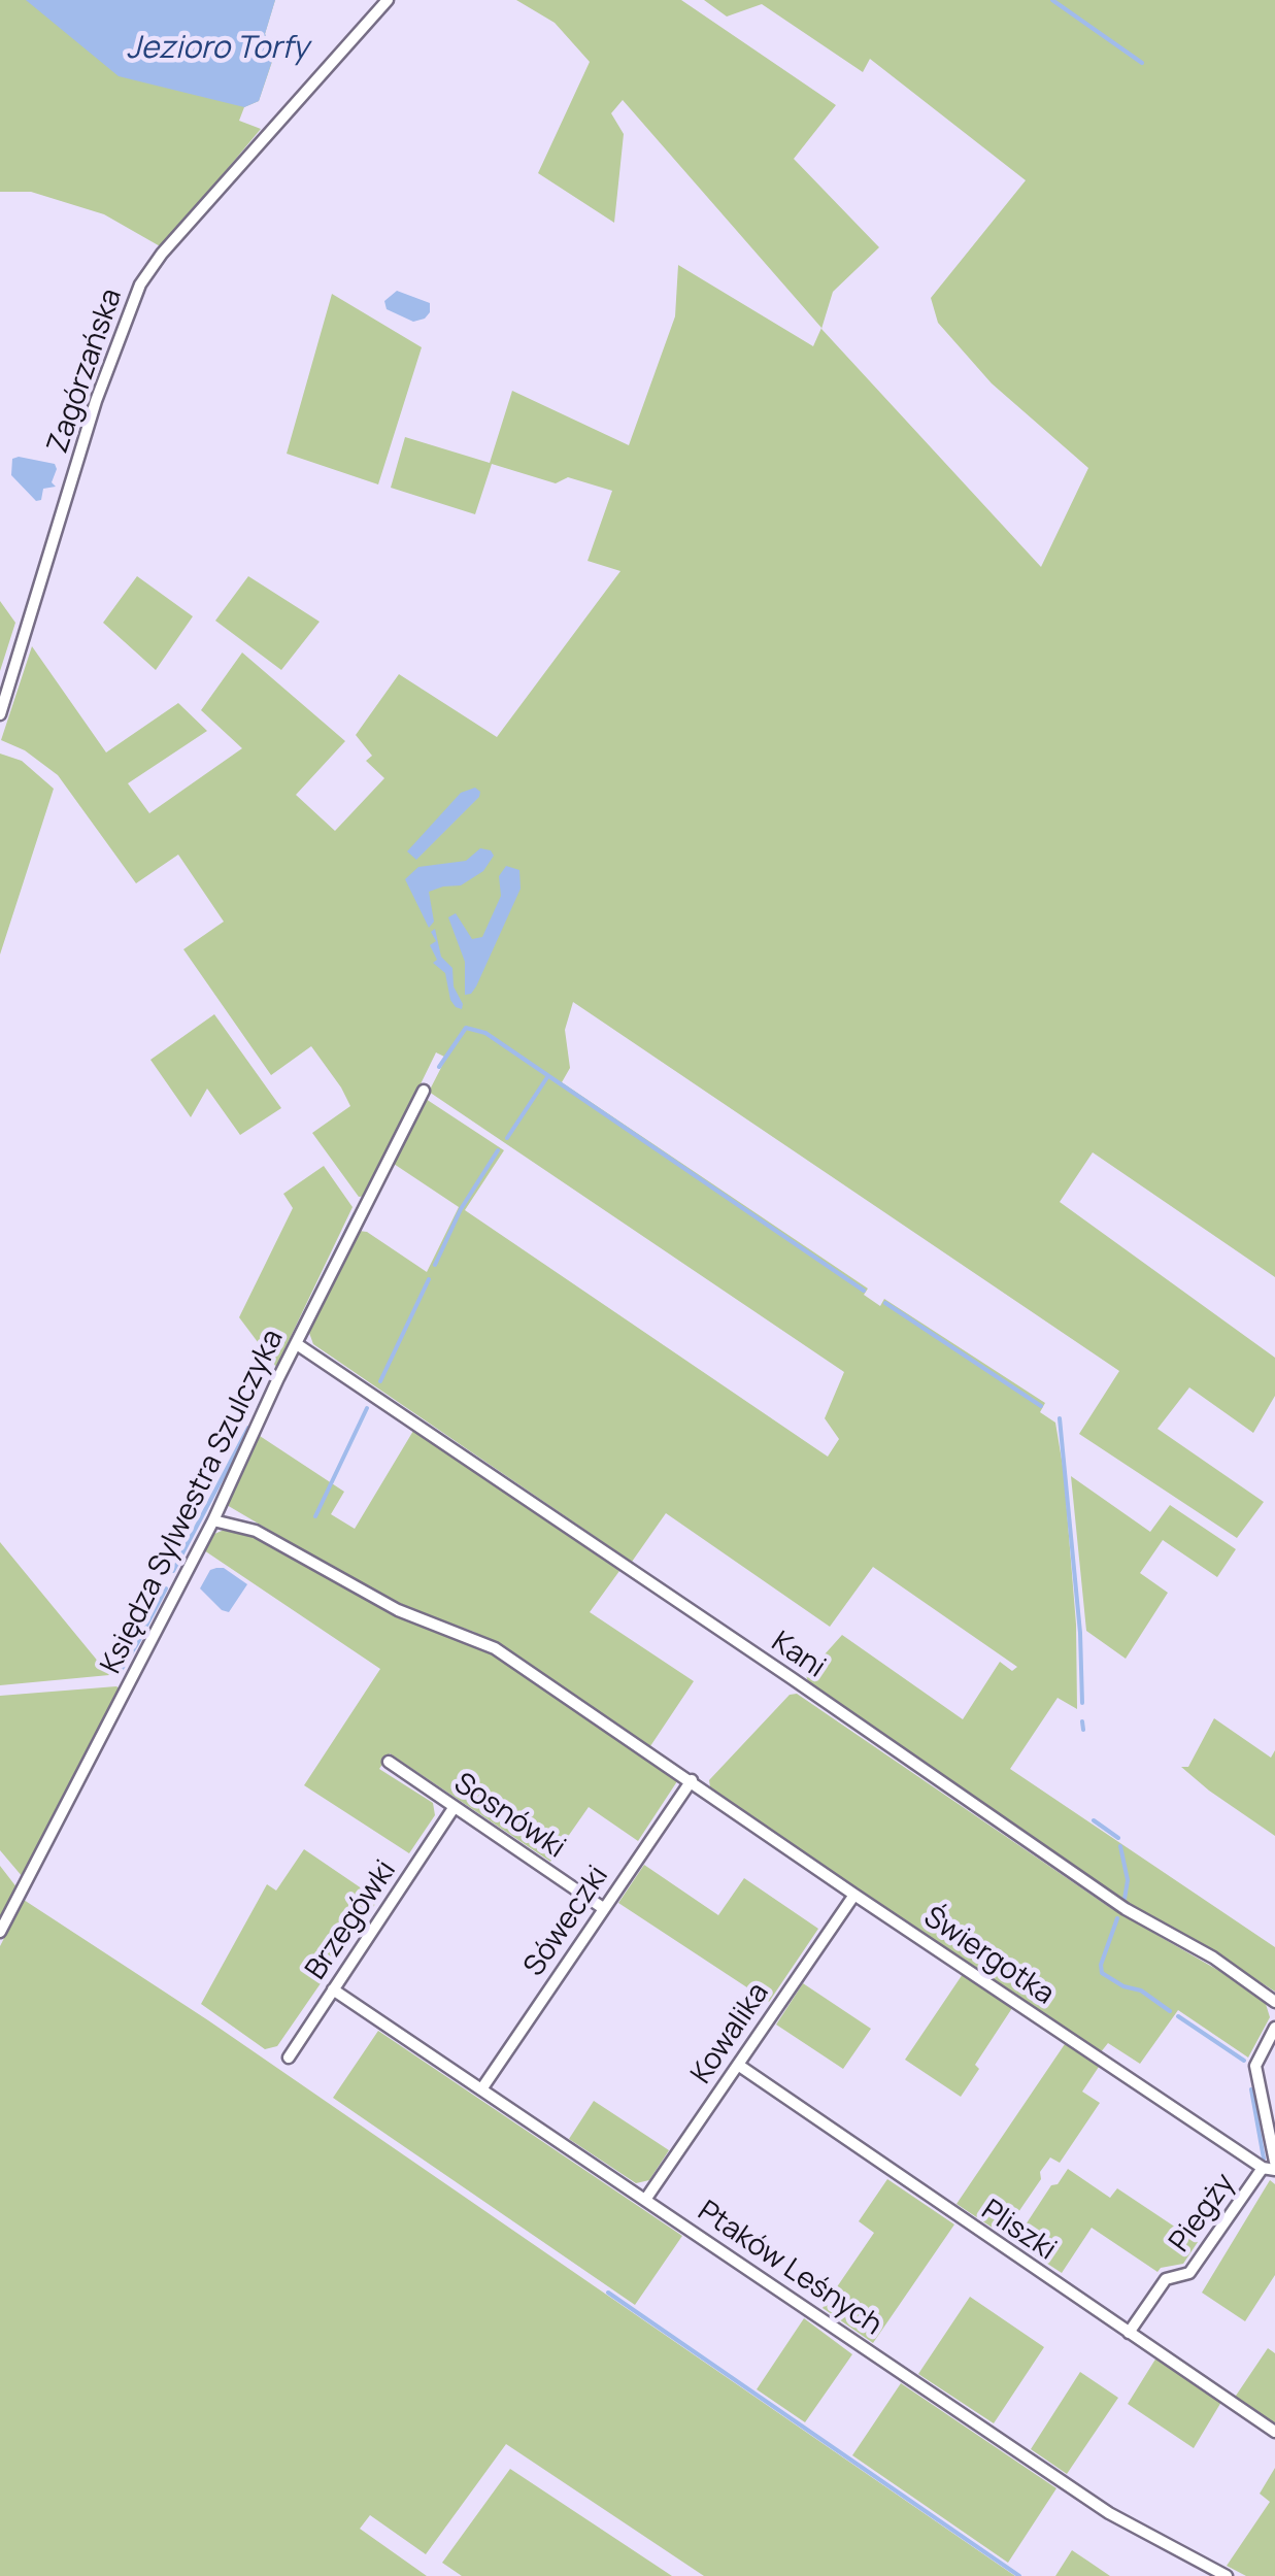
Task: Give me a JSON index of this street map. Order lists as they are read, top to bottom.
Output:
{
  "streets": {
    "street": [
      "Zagórzańska",
      "Księdza Sylwestra Szulczyka",
      "Kani",
      "Sosnówki",
      "Brzegówki",
      "Sóweczki",
      "Świergotka",
      "Kowalika",
      "Piegży",
      "Pliszki",
      "Ptaków Leśnych"
    ]
  },
  "crossings": [
    ["Księdza Sylwestra Szulczyka", "Kani"],
    ["Księdza Sylwestra Szulczyka", "Świergotka"],
    ["Sosnówki", "Brzegówki"],
    ["Sosnówki", "Sóweczki"],
    ["Brzegówki", "Ptaków Leśnych"],
    ["Sóweczki", "Świergotka"],
    ["Sóweczki", "Ptaków Leśnych"],
    ["Świergotka", "Kowalika"],
    ["Świergotka", "Piegży"],
    ["Kowalika", "Pliszki"],
    ["Kowalika", "Ptaków Leśnych"],
    ["Piegży", "Pliszki"]
  ],
  "water": ["Jezioro Torfy"]
}
